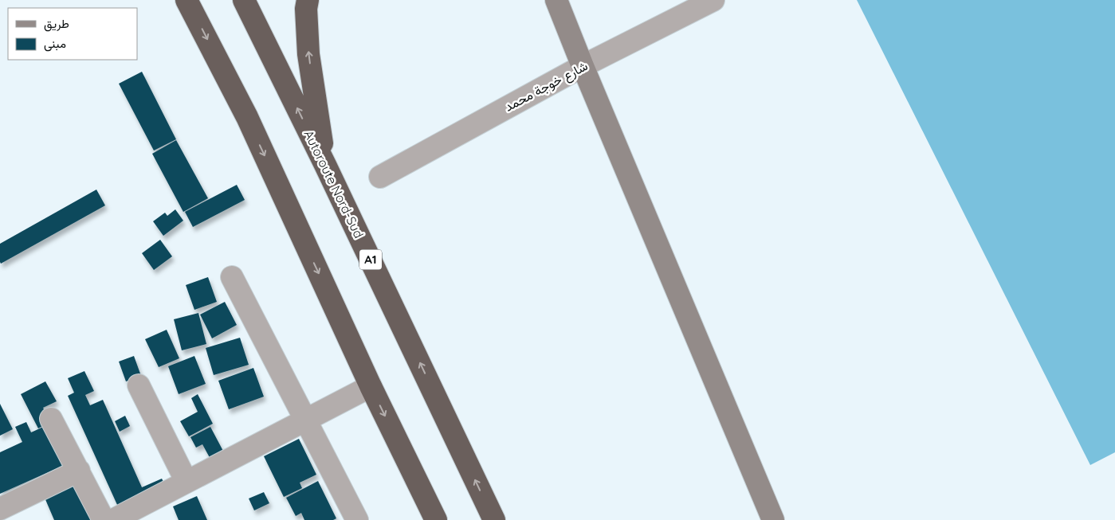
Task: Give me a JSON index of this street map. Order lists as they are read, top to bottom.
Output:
{
  "streets": {
    "highway": ["Autoroute Nord-Sud", "A1"],
    "street": ["شارع خوجة محمد"]
  },
  "legend": ["طريق", "مبنى"]
}
